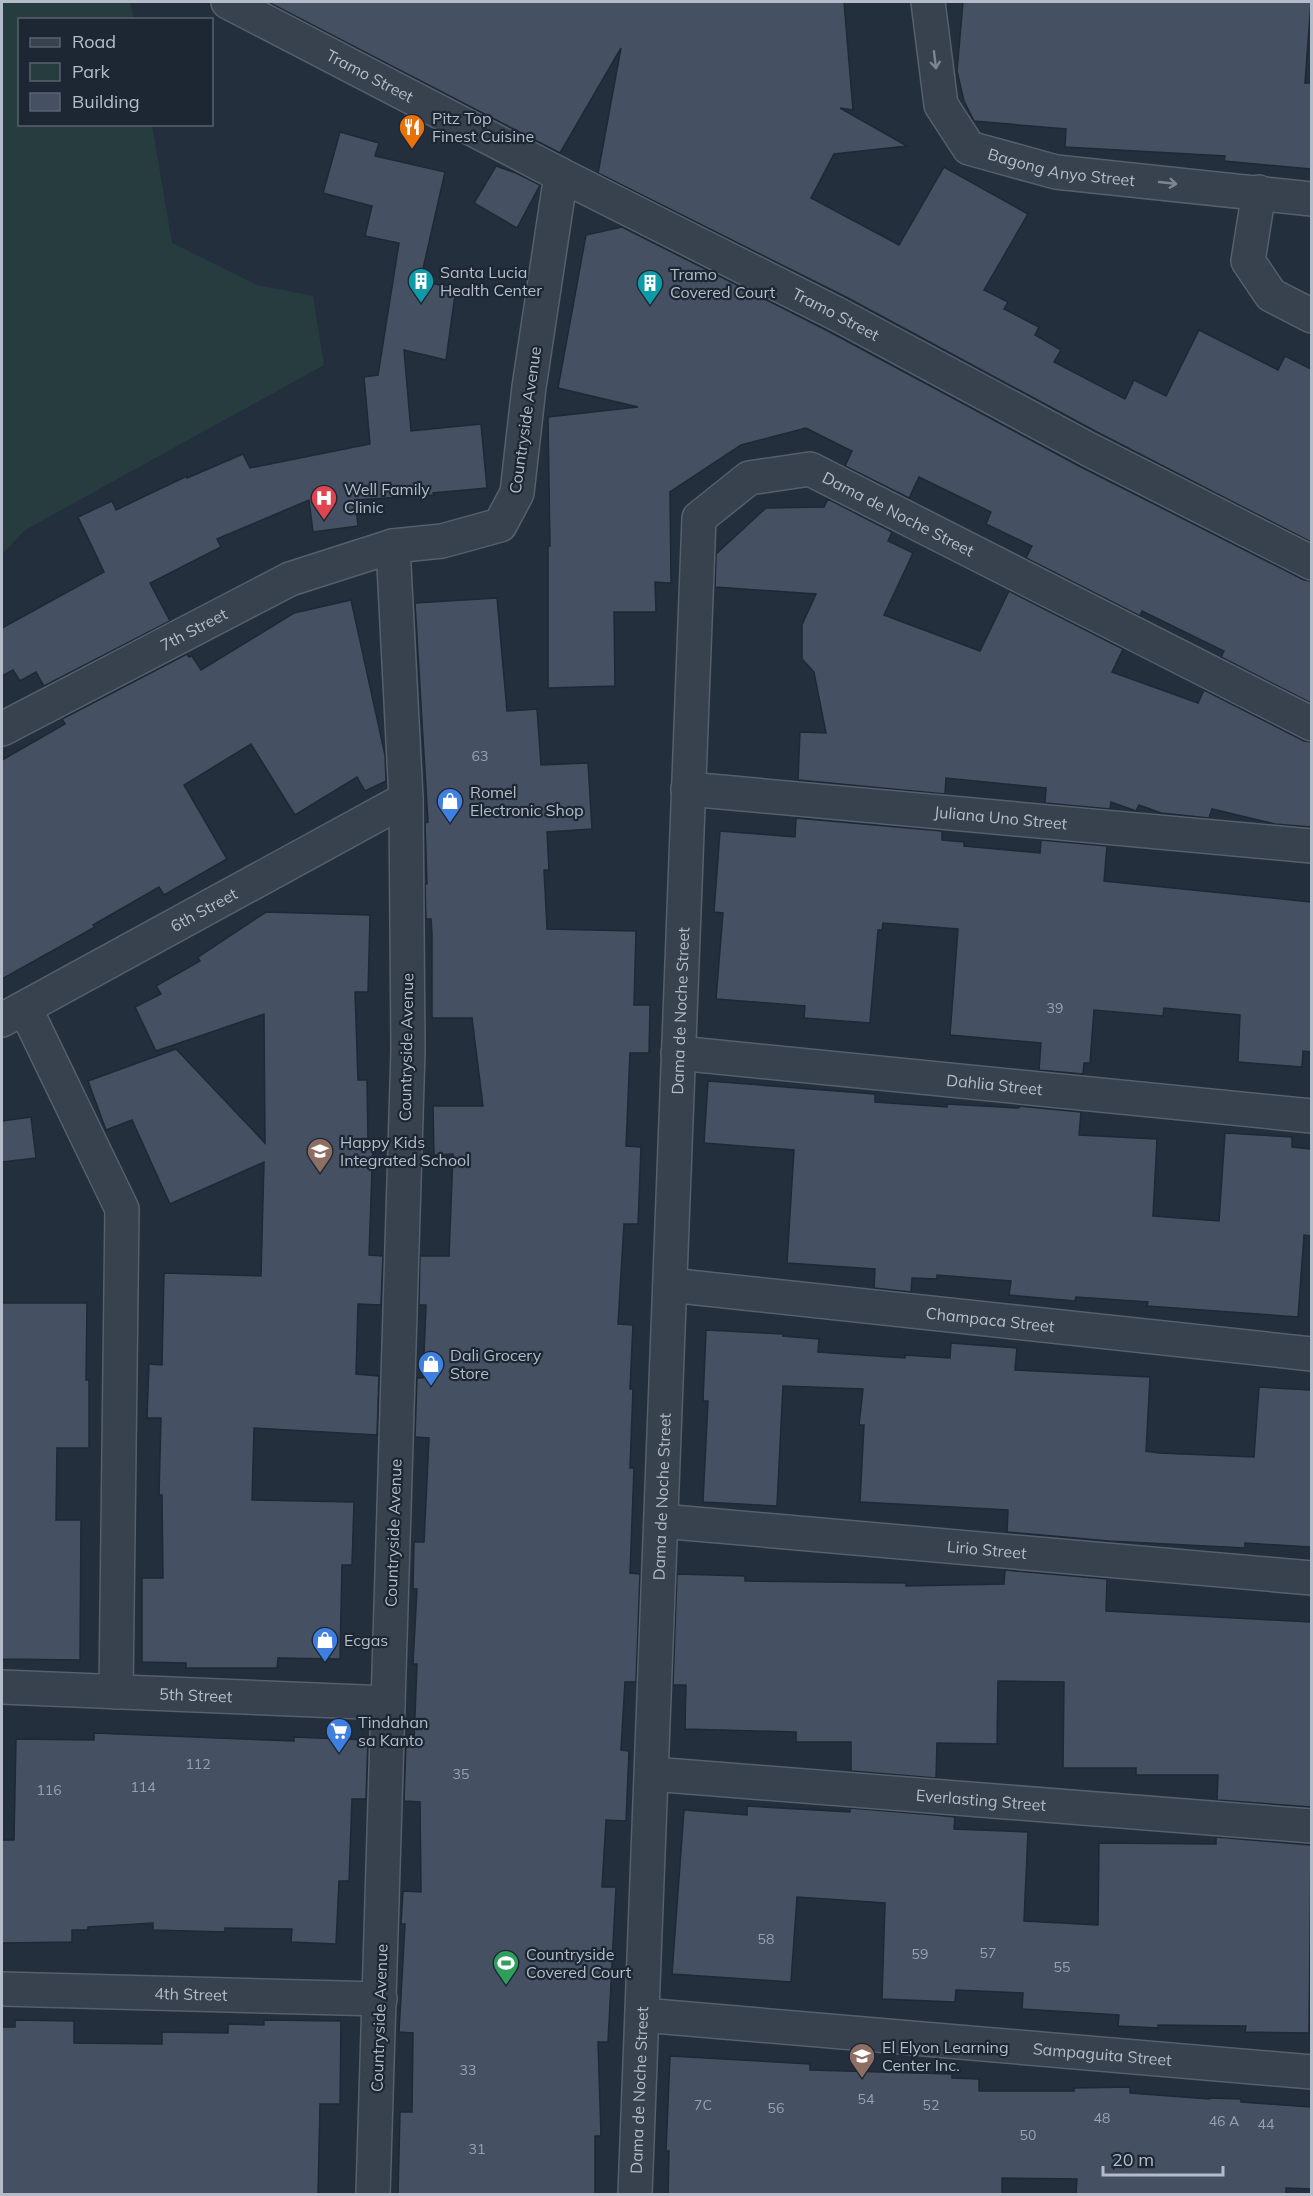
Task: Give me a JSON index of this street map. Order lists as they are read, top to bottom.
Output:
{
  "streets": {
    "street": [
      "Tramo Street",
      "Bagong Anyo Street",
      "Countryside Avenue",
      "Dama de Noche Street",
      "7th Street",
      "Juliana Uno Street",
      "6th Street",
      "Dahlia Street",
      "Champaca Street",
      "Lirio Street",
      "5th Street",
      "Everlasting Street",
      "4th Street",
      "Sampaguita Street"
    ]
  },
  "crossings": [
    ["Tramo Street", "Countryside Avenue"],
    ["Countryside Avenue", "7th Street"],
    ["Countryside Avenue", "6th Street"],
    ["Countryside Avenue", "5th Street"],
    ["Countryside Avenue", "4th Street"],
    ["Dama de Noche Street", "Juliana Uno Street"],
    ["Dama de Noche Street", "Dahlia Street"],
    ["Dama de Noche Street", "Champaca Street"],
    ["Dama de Noche Street", "Lirio Street"],
    ["Dama de Noche Street", "Everlasting Street"],
    ["Dama de Noche Street", "Sampaguita Street"]
  ],
  "one_way": ["Bagong Anyo Street"],
  "places": {
    "restaurant": ["Pitz Top Finest Cuisine"],
    "building": ["Santa Lucia Health Center", "Tramo Covered Court"],
    "hospital": ["Well Family Clinic"],
    "shop": ["Romel Electronic Shop", "Dali Grocery Store", "Ecgas"],
    "school or university": ["Happy Kids Integrated School", "El Elyon Learning Center Inc."],
    "supermarket": ["Tindahan sa Kanto"],
    "sports": ["Countryside Covered Court"]
  },
  "house_numbers": [
    "63",
    "39",
    "112",
    "35",
    "114",
    "116",
    "58",
    "57",
    "59",
    "55",
    "33",
    "54",
    "7C",
    "52",
    "56",
    "48",
    "46 A",
    "44",
    "50",
    "31"
  ],
  "legend": ["Road", "Park", "Building"],
  "scale_bar": "20 m"
}
